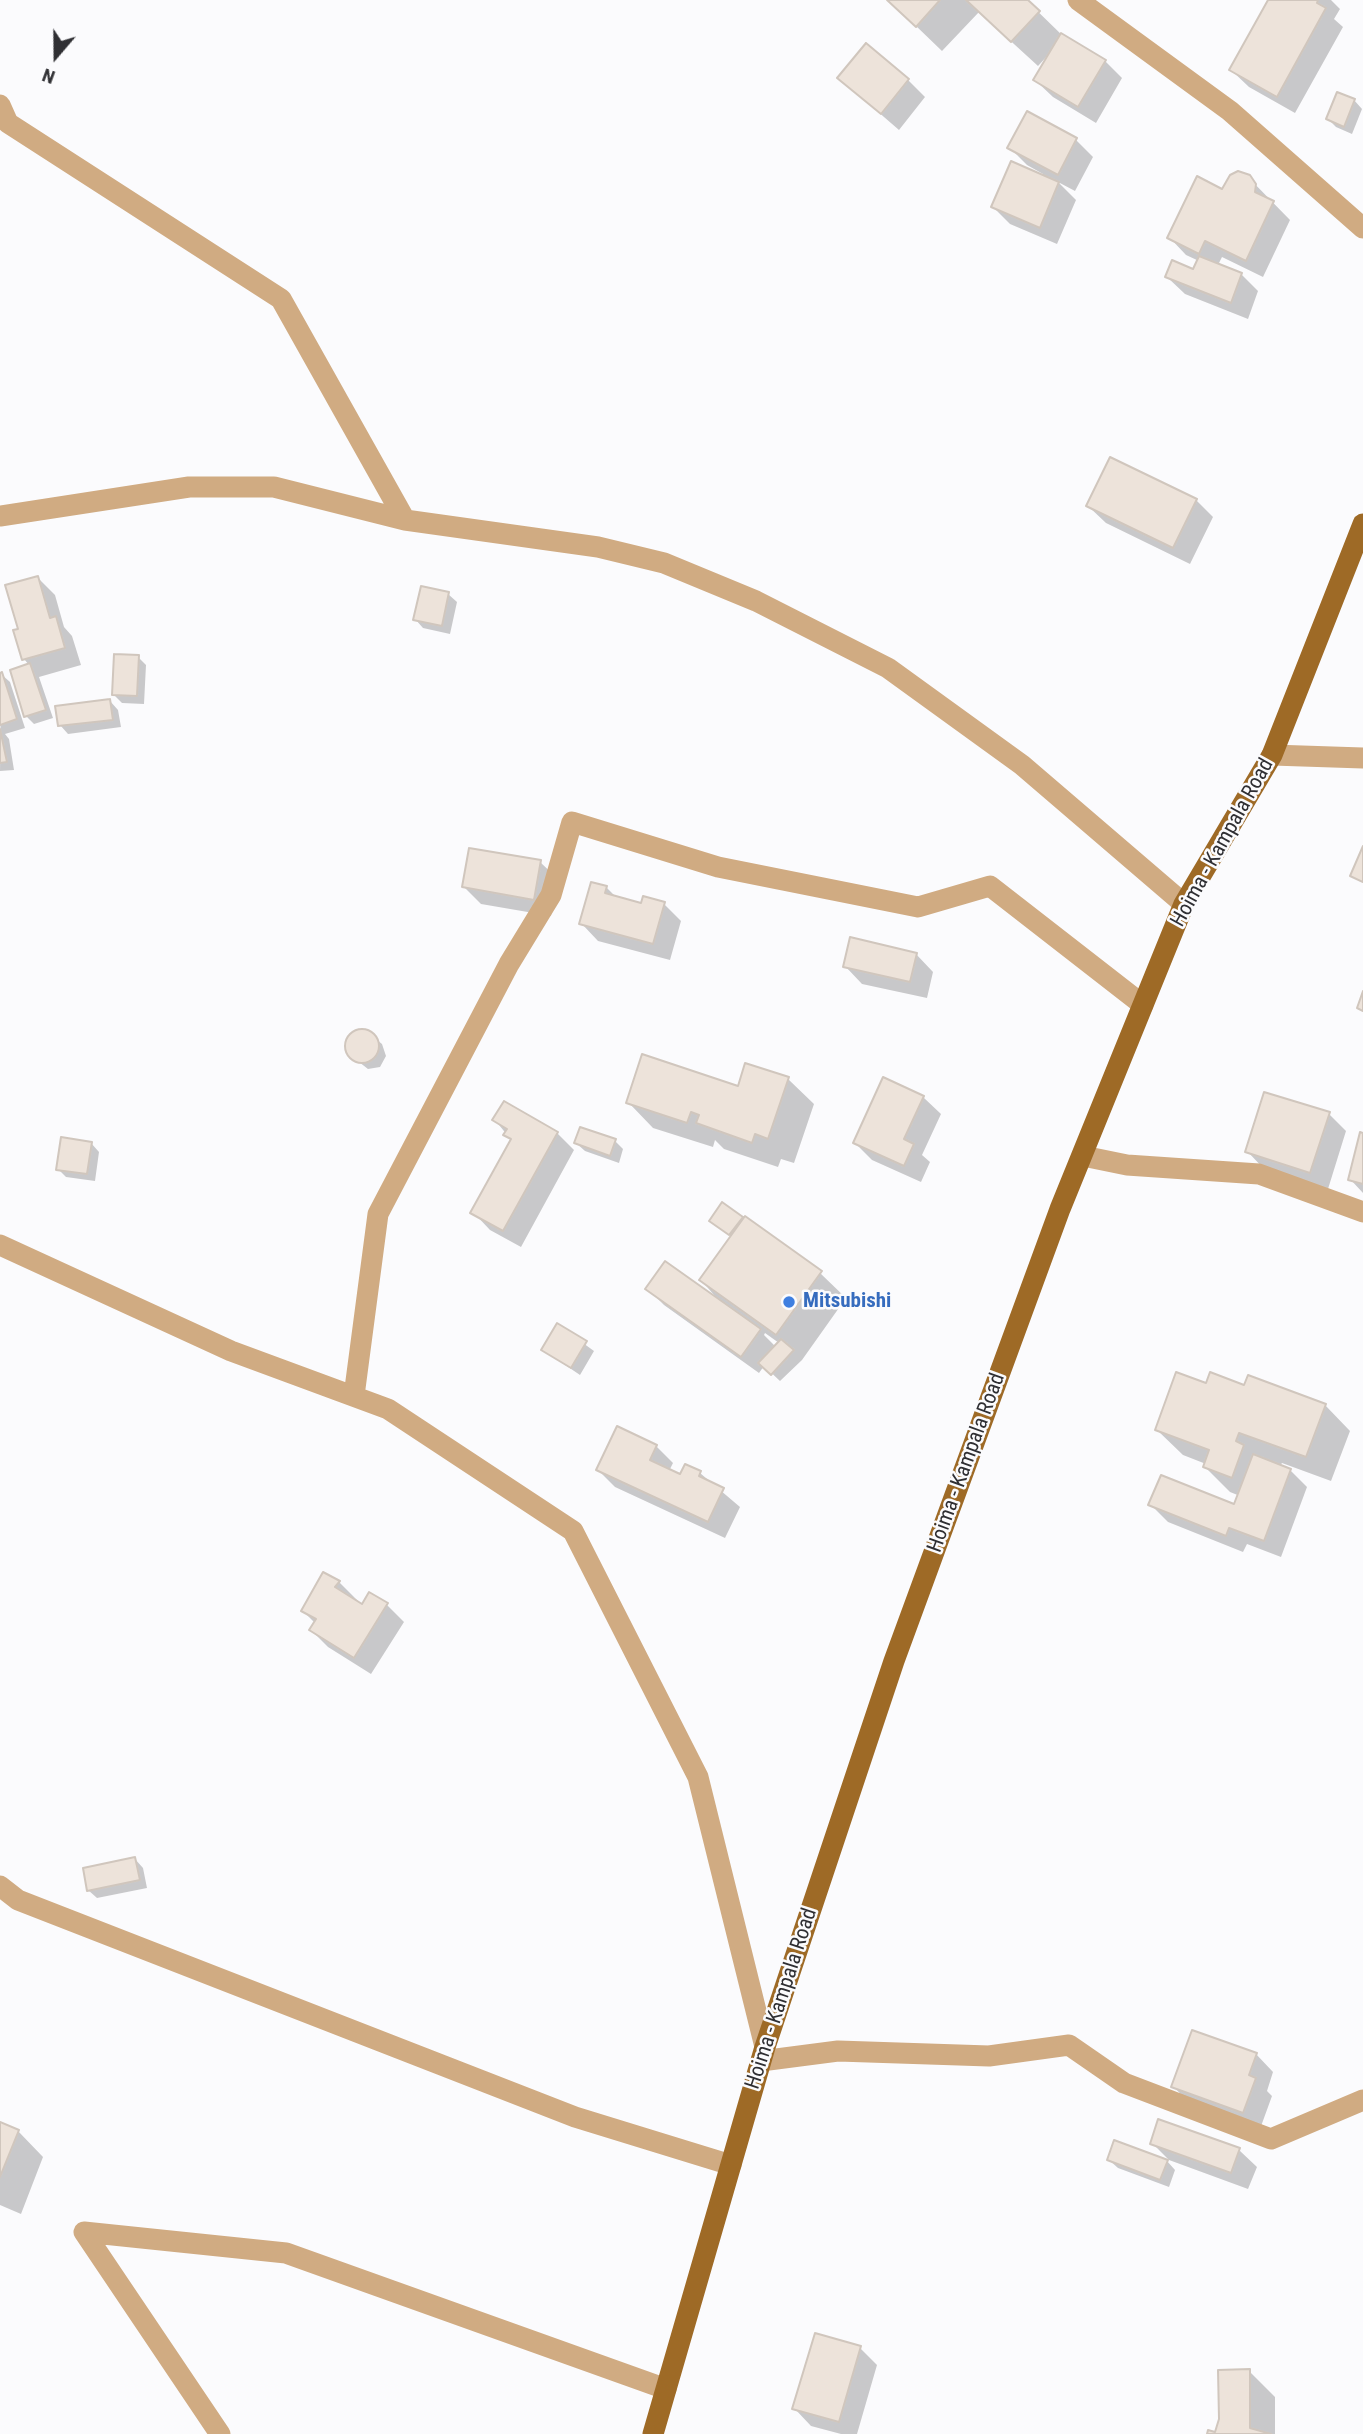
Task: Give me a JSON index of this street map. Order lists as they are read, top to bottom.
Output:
{
  "streets": {
    "main road": ["Hoima - Kampala Road"]
  },
  "places": ["Mitsubishi"],
  "north": "bottom"
}
